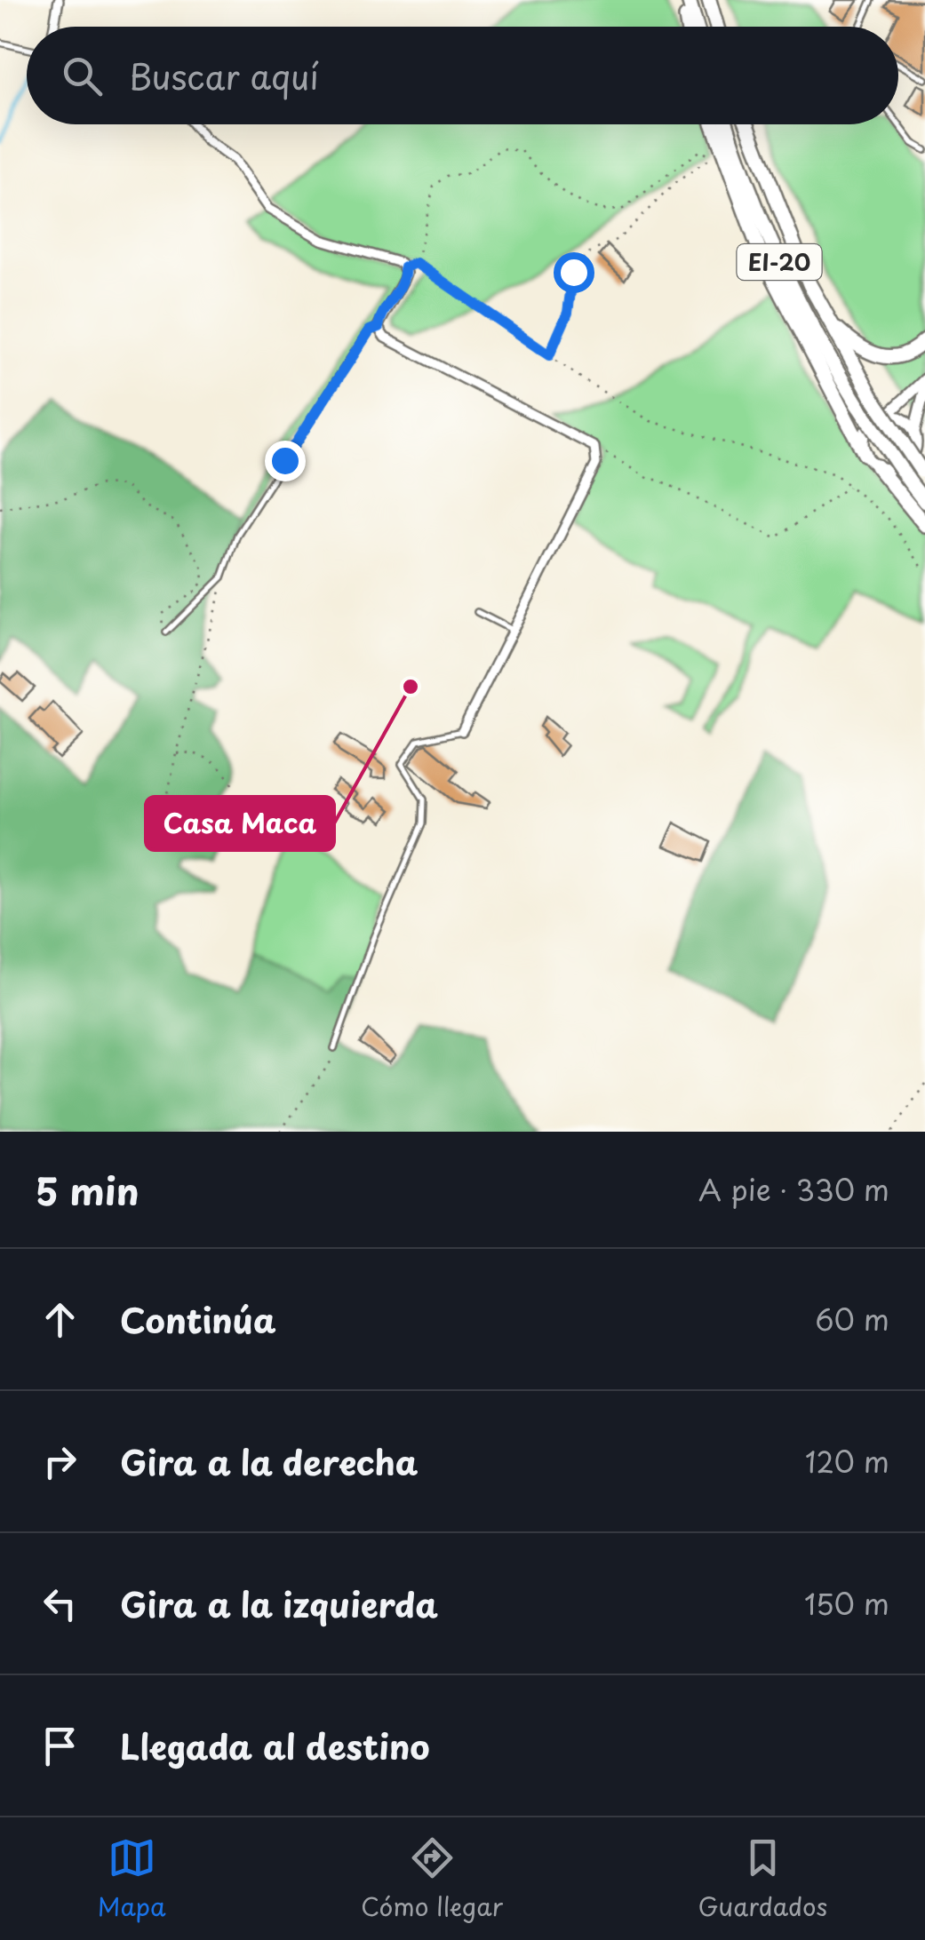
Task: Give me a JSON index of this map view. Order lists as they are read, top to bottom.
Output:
{
  "streets": {
    "highway": ["EI-20"]
  },
  "places": ["Casa Maca"],
  "page": {
    "search": "Buscar aquí",
    "heading": ["5 min", "A pie · 330 m"],
    "list": [
      ["Continúa", "60 m"],
      ["Gira a la derecha", "120 m"],
      ["Gira a la izquierda", "150 m"],
      "Llegada al destino"
    ],
    "nav": ["Mapa", "Cómo llegar", "Guardados"]
  }
}
